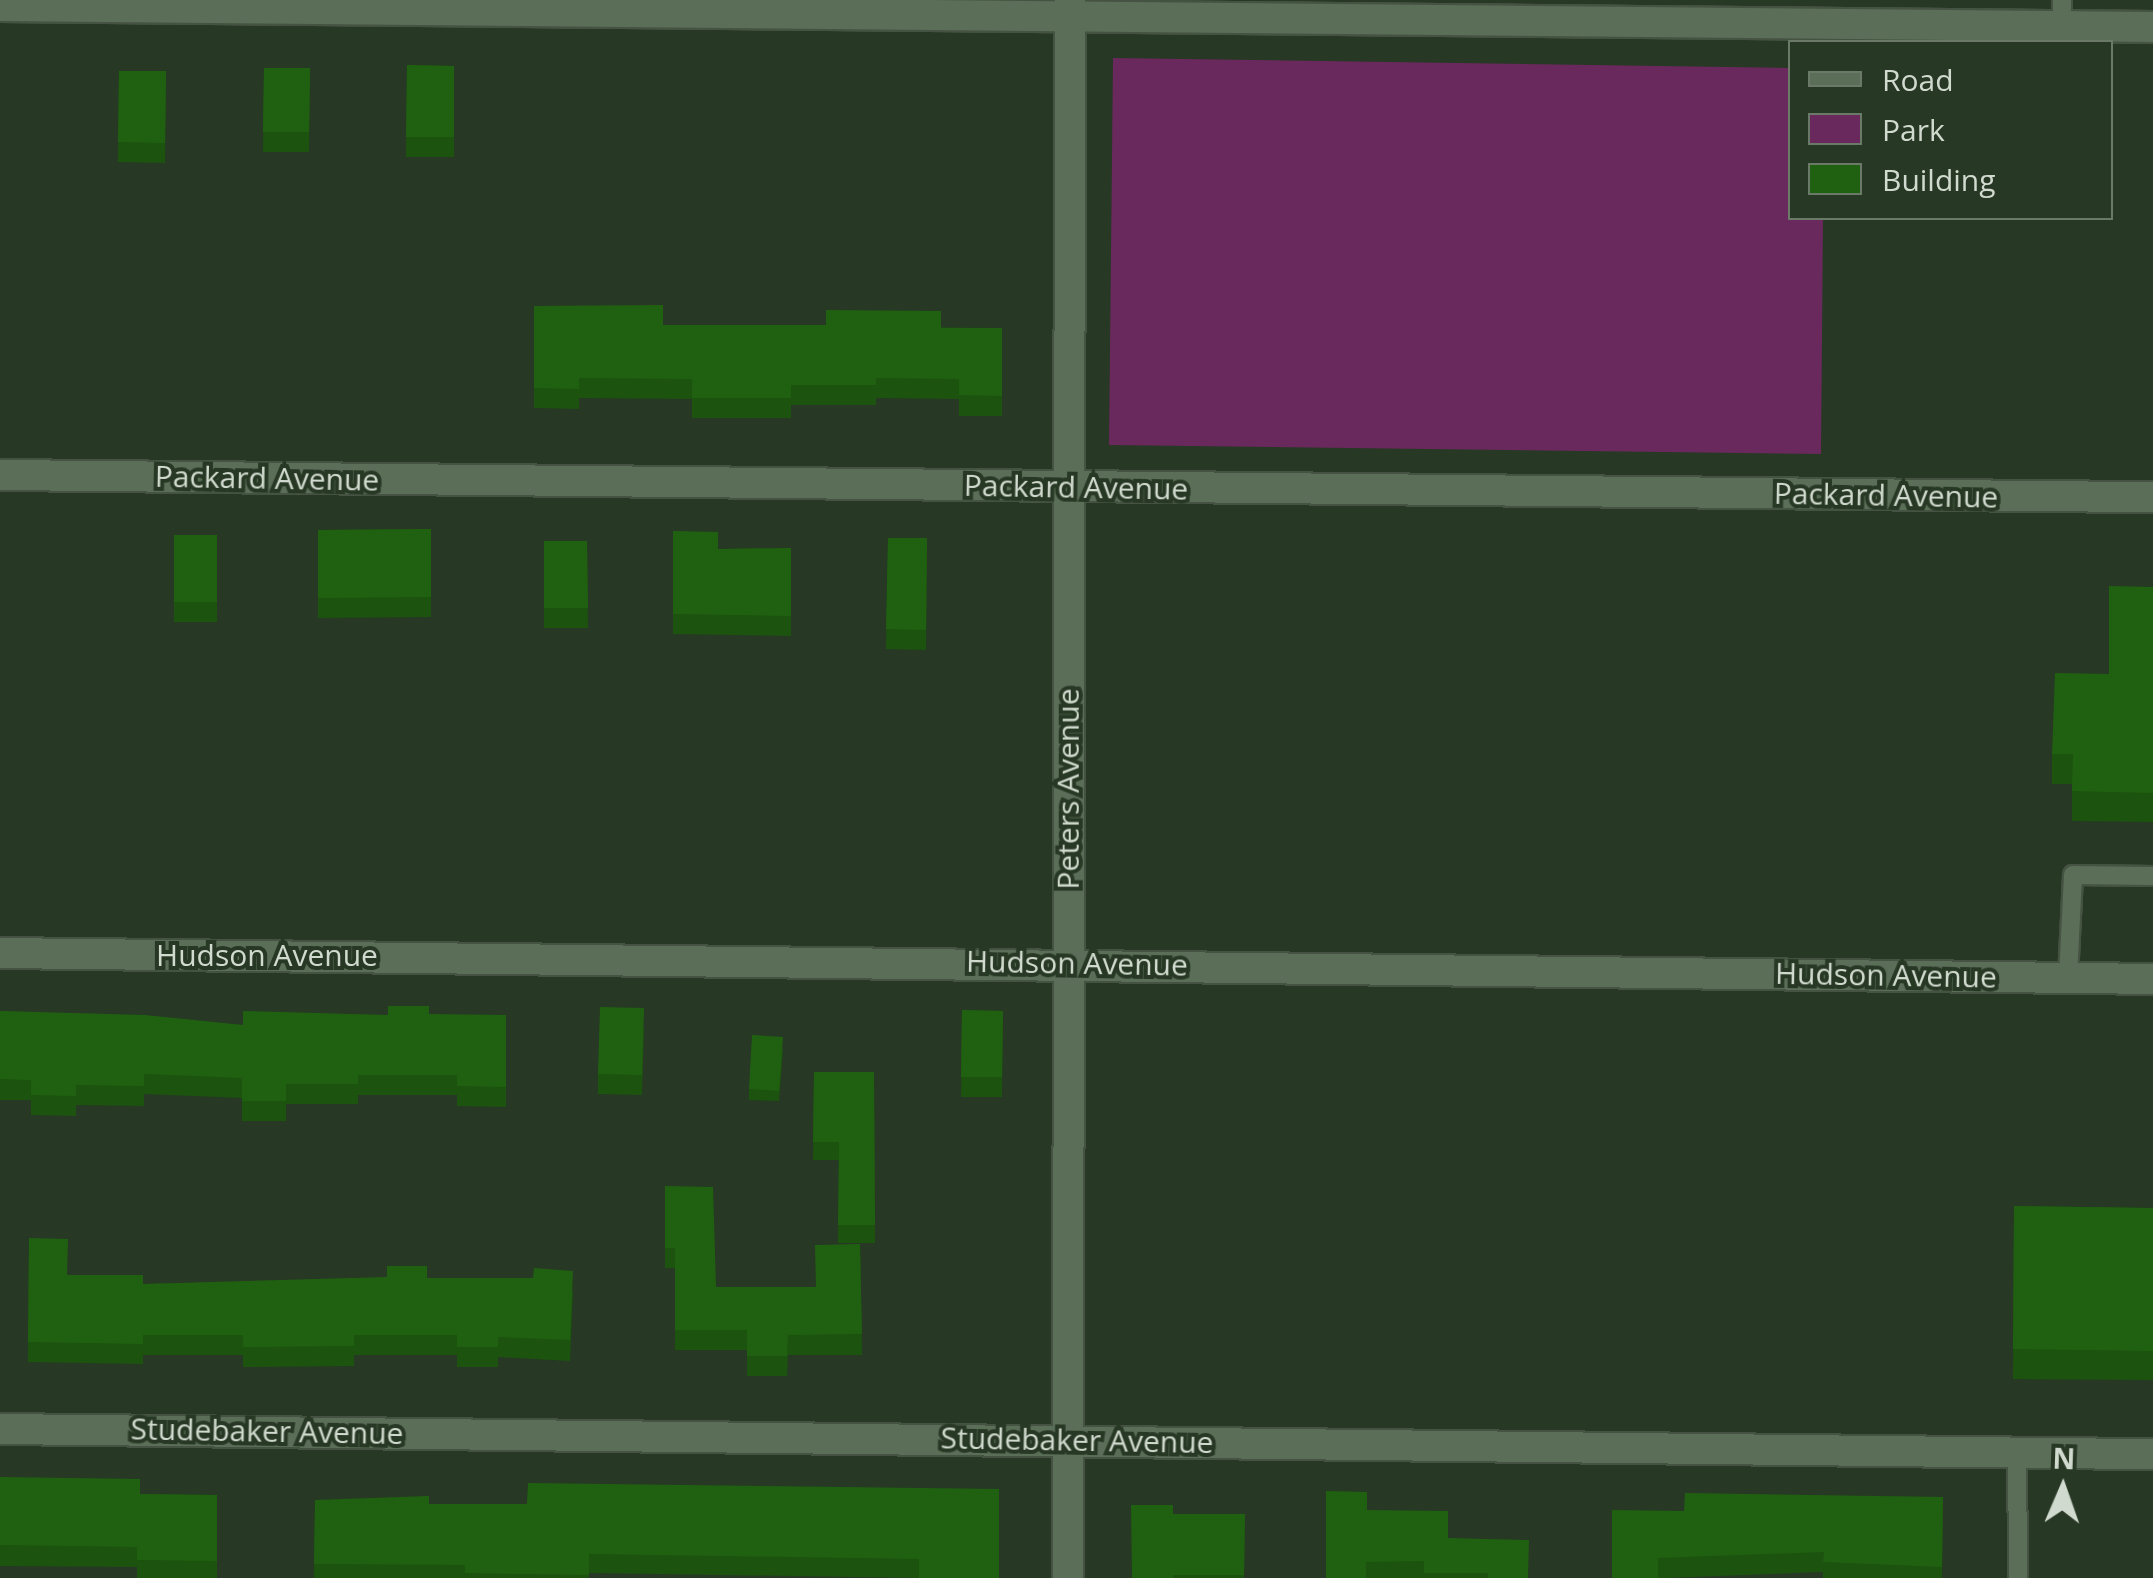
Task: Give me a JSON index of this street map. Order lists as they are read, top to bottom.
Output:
{
  "streets": {
    "street": [
      "Packard Avenue",
      "Peters Avenue",
      "Hudson Avenue",
      "Studebaker Avenue"
    ]
  },
  "crossings": [
    ["Packard Avenue", "Peters Avenue"],
    ["Peters Avenue", "Hudson Avenue"],
    ["Peters Avenue", "Studebaker Avenue"]
  ],
  "legend": ["Road", "Park", "Building"],
  "north": "top"
}
